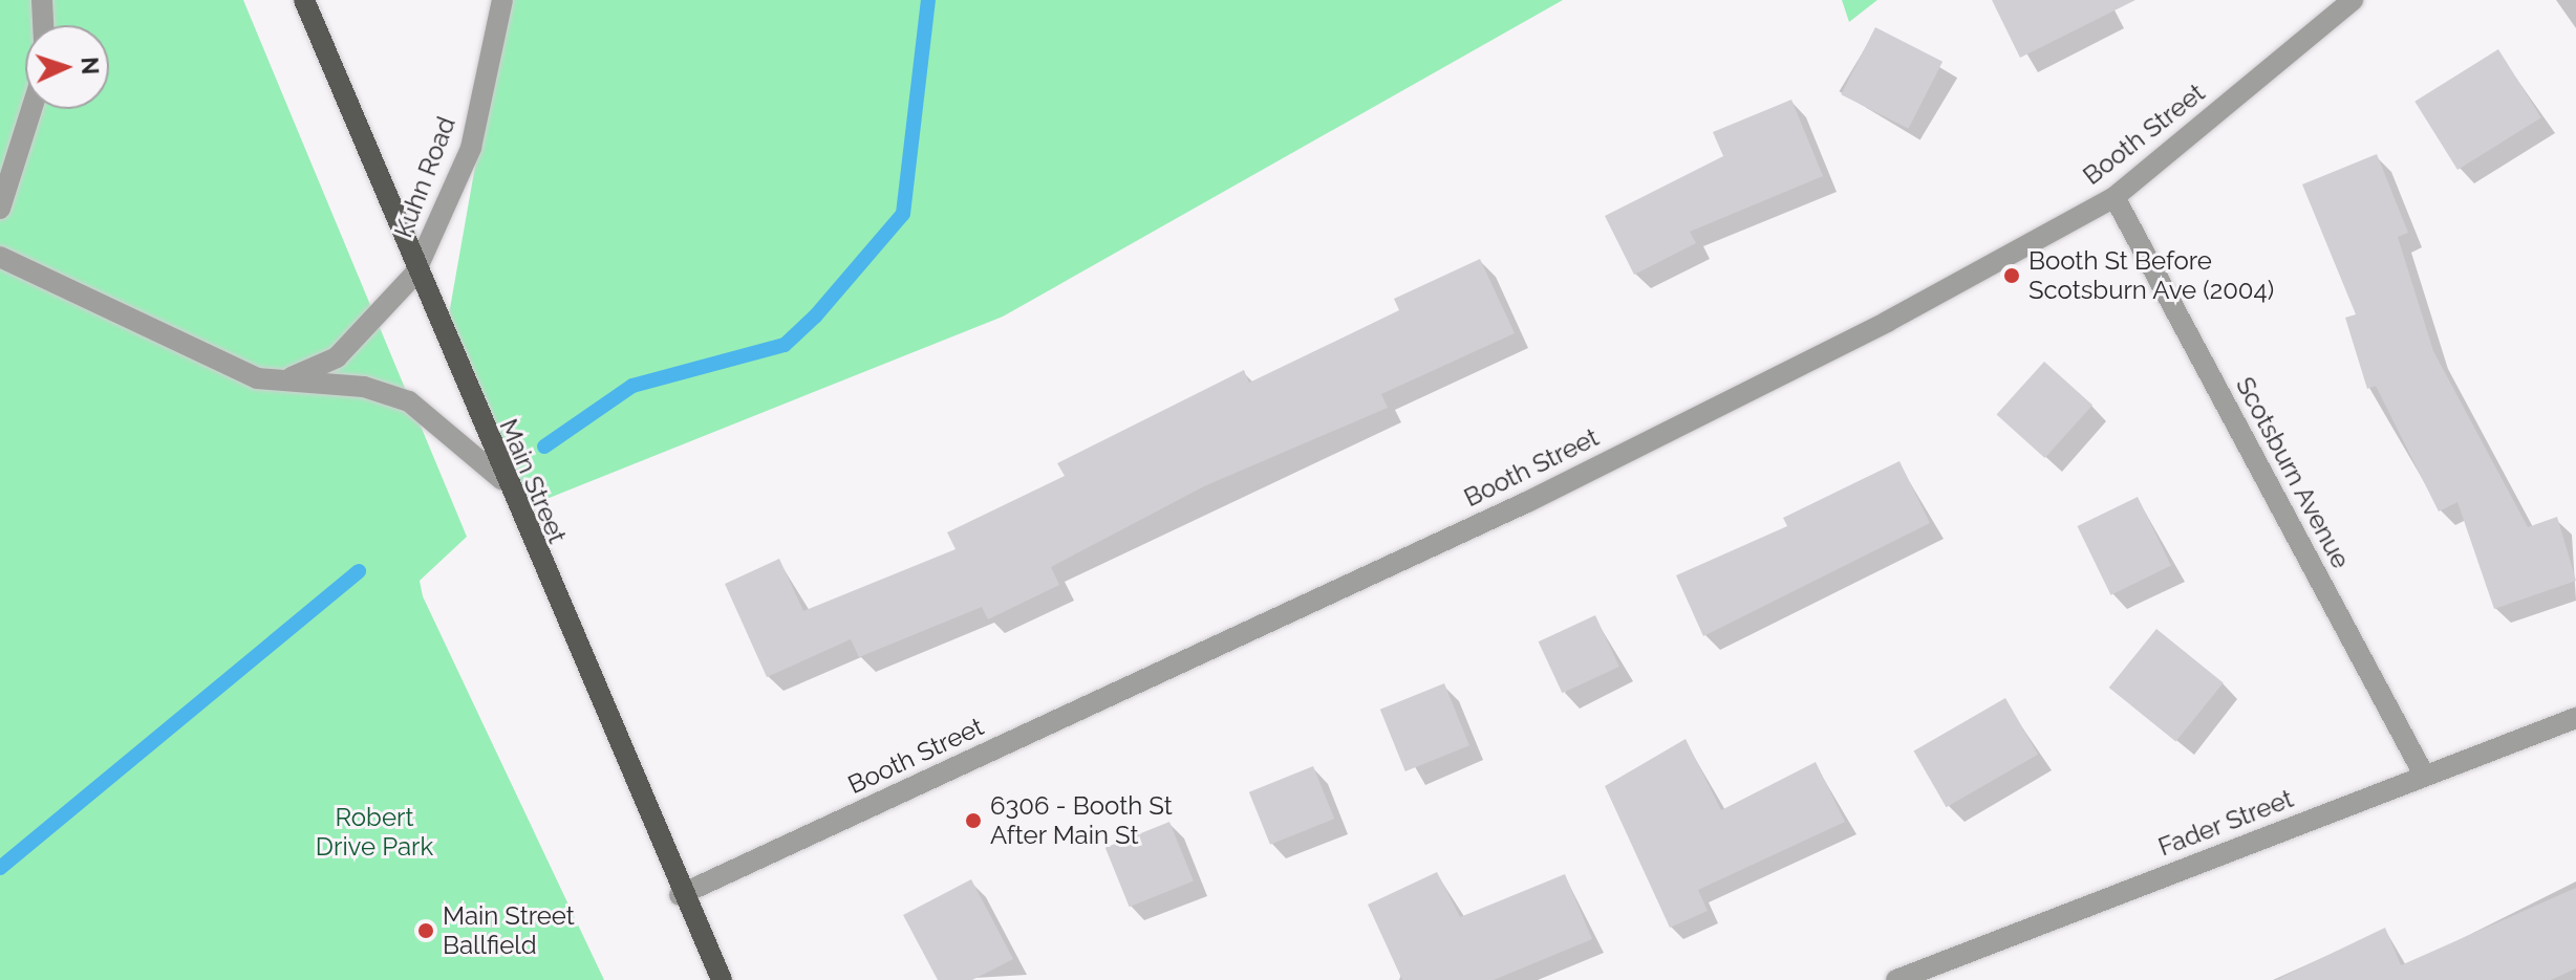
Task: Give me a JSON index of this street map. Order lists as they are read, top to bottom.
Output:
{
  "streets": {
    "main road": ["Main Street"],
    "street": [
      "Booth Street",
      "Kuhn Road",
      "Scotsburn Avenue",
      "Fader Street"
    ]
  },
  "crossings": [
    ["Booth Street", "Scotsburn Avenue"],
    ["Booth Street", "Main Street"],
    ["Kuhn Road", "Main Street"],
    ["Scotsburn Avenue", "Fader Street"]
  ],
  "parks": ["Robert Drive Park"],
  "places": ["Booth St Before Scotsburn Ave (2004)", "6306 - Booth St After Main St", "Main Street Ballfield"],
  "north": "right"
}
